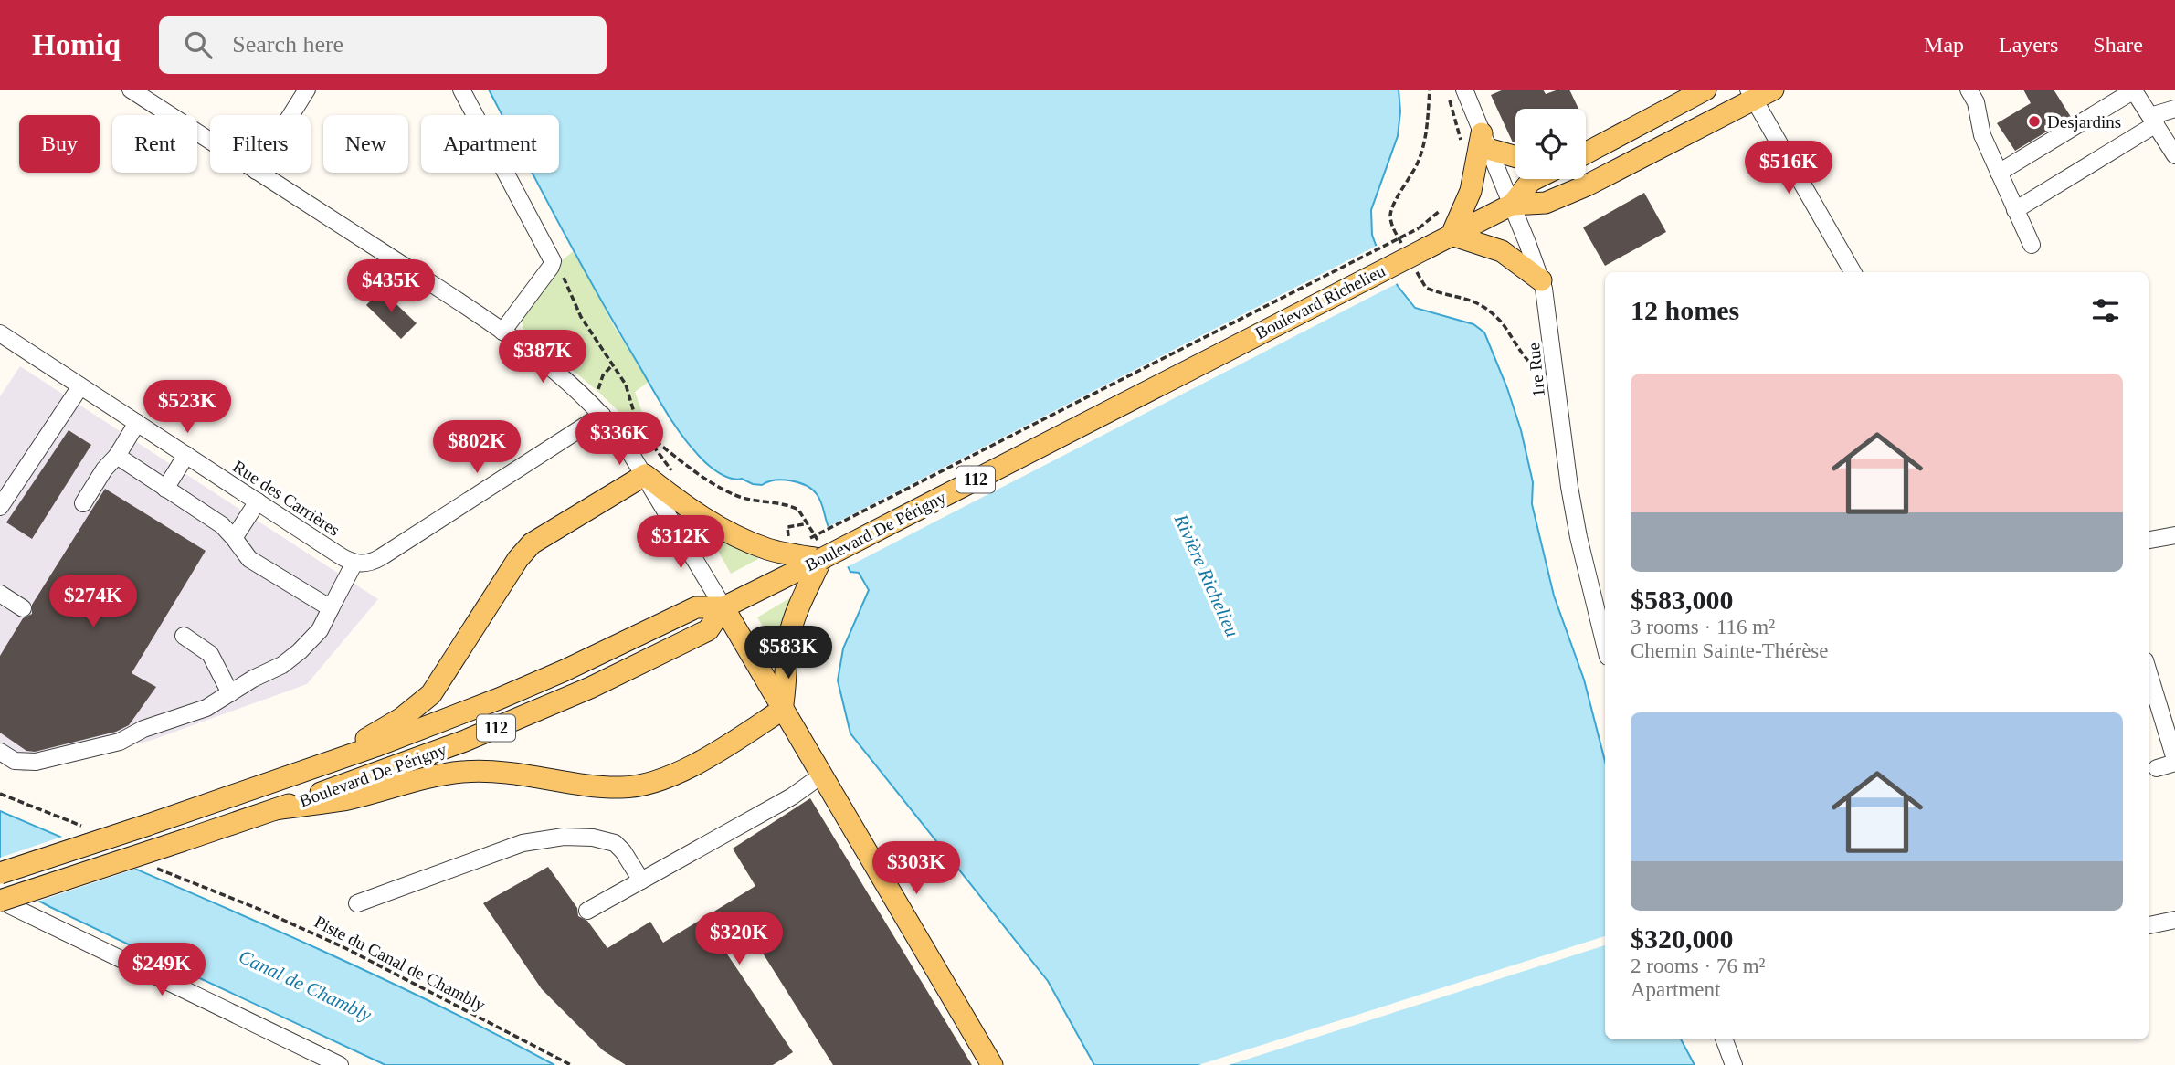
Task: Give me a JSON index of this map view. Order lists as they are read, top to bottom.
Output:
{
  "streets": {
    "main road": ["Boulevard Richelieu", "112", "Boulevard De Périgny"],
    "street": ["1re Rue", "Rue des Carrières"],
    "path": ["Piste du Canal de Chambly"]
  },
  "crossings": [
    ["Boulevard Richelieu", "1re Rue"],
    ["Boulevard Richelieu", "Boulevard De Périgny"]
  ],
  "water": ["Rivière Richelieu", "Canal de Chambly"],
  "places": ["Desjardins"],
  "page": {
    "header": "Homiq",
    "search": "Search here",
    "nav": ["Map", "Layers", "Share"],
    "chip": [
      "Buy",
      "Rent",
      "Filters",
      "New",
      "Apartment"
    ],
    "price": [
      "$516K",
      "$435K",
      "$387K",
      "$523K",
      "$336K",
      "$802K",
      "$312K",
      "$274K",
      "$583K",
      "$303K",
      "$320K",
      "$249K"
    ],
    "heading": "12 homes",
    "list": [
      {
        "name": "$583,000",
        "note": "3 rooms · 116 m² · Chemin Sainte-Thérèse"
      },
      {
        "name": "$320,000",
        "note": "2 rooms · 76 m² · Apartment"
      }
    ]
  }
}
